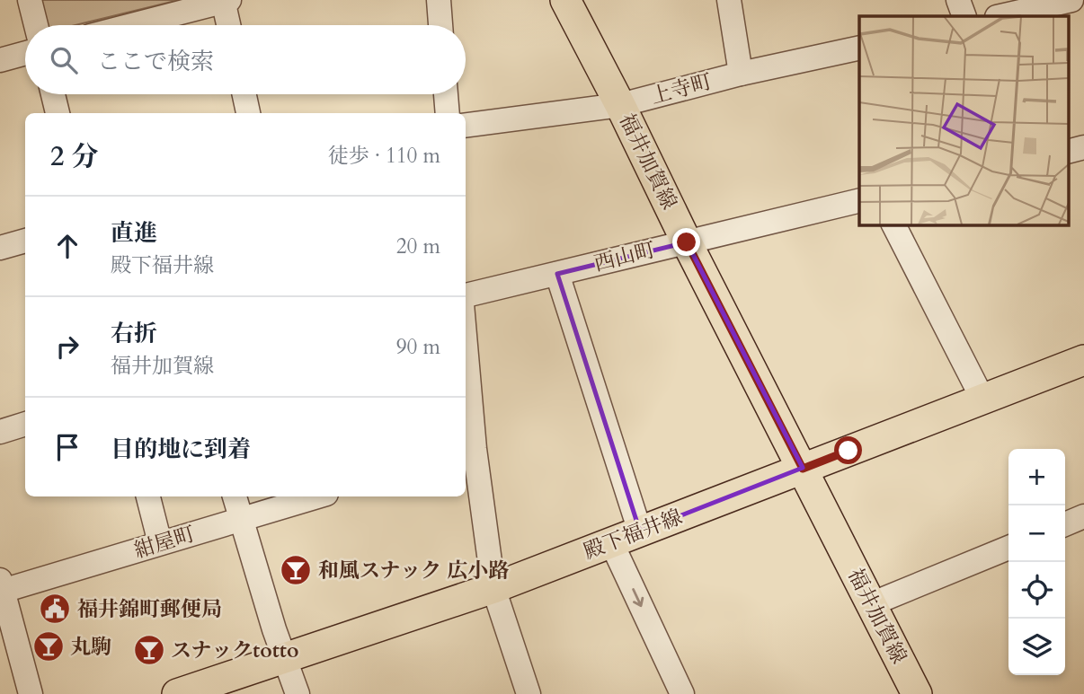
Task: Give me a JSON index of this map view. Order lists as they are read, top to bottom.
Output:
{
  "streets": {
    "main road": ["福井加賀線", "殿下福井線"],
    "street": ["上寺町", "西山町", "紺屋町"]
  },
  "crossings": [
    ["上寺町", "福井加賀線"],
    ["福井加賀線", "西山町"],
    ["福井加賀線", "殿下福井線"]
  ],
  "places": {
    "bar": ["和風スナック 広小路", "丸駒", "スナックtotto"],
    "public building": ["福井錦町郵便局"]
  },
  "page": {
    "search": "ここで検索",
    "heading": ["2 分", "徒歩 · 110 m"],
    "list": [
      ["直進", "殿下福井線", "20 m"],
      ["右折", "福井加賀線", "90 m"],
      "目的地に到着"
    ],
    "map_buttons": ["+", "−"]
  }
}
